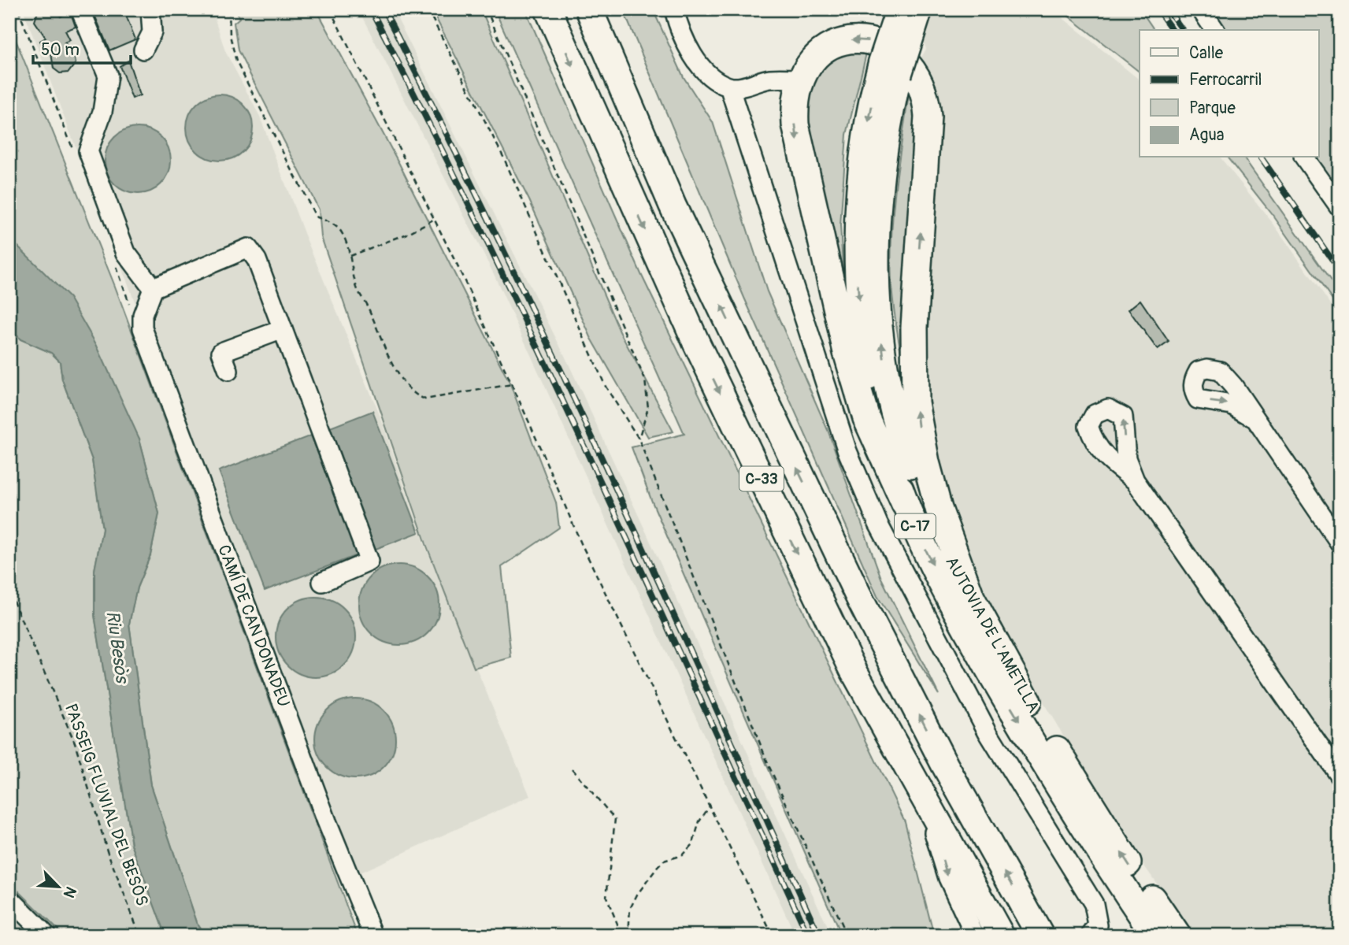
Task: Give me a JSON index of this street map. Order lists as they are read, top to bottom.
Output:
{
  "streets": {
    "highway": ["C-33", "C-17", "AUTOVIA DE L'AMETLLA"],
    "street": ["CAMÍ DE CAN DONADEU"],
    "path": ["PASSEIG FLUVIAL DEL BESÒS"]
  },
  "crossings": [
    ["C-17", "AUTOVIA DE L'AMETLLA"]
  ],
  "water": ["Riu Besòs"],
  "legend": [
    "Calle",
    "Ferrocarril",
    "Parque",
    "Agua"
  ],
  "scale_bar": "50 m",
  "north": "bottom right"
}
